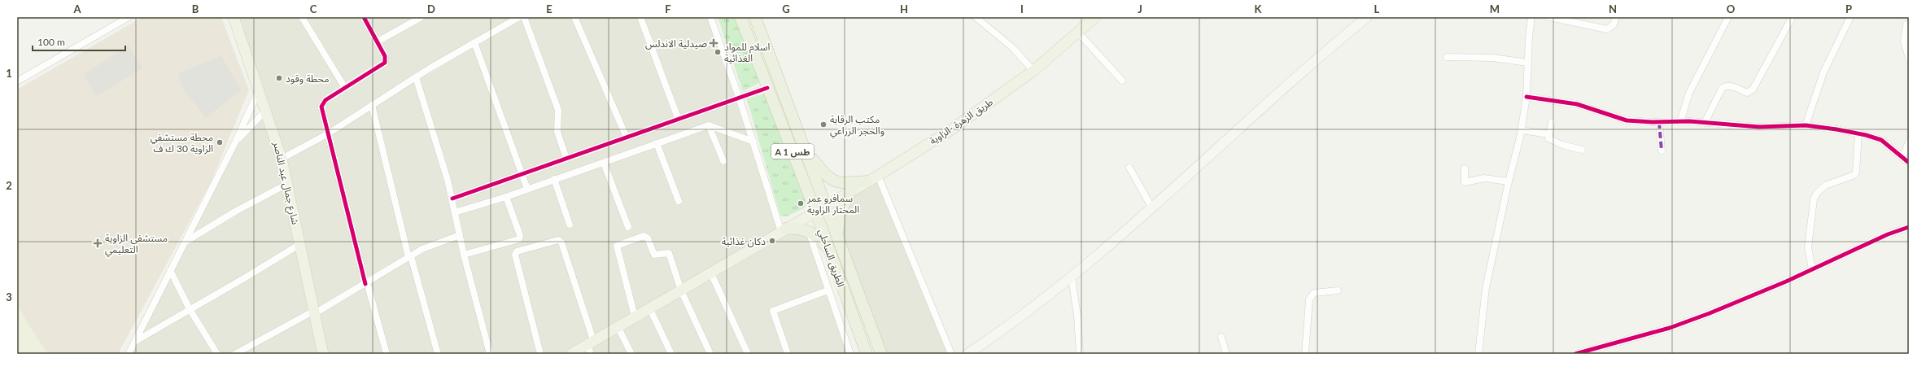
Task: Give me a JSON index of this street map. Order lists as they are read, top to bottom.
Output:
{
  "streets": {
    "highway": ["A 1 طس", "الطريق الساحلي"],
    "main road": ["طريق الزهرة -الزاوية", "شارع جمال عبد الناصر"]
  },
  "crossings": [
    ["طريق الزهرة -الزاوية", "الطريق الساحلي"]
  ],
  "places": {
    "health": ["صيدلية الاندلس", "مستشفى الزاوية التعليمي"],
    "other": [
      "اسلام للمواد الغذائية",
      "محطة وقود",
      "مكتب الرقابة والحجر الزراعي",
      "محطة مستشفي الزاوية 30 ك ف",
      "سمافرو عمر المختار الزاوية",
      "دكان غذائية"
    ]
  },
  "scale_bar": "100 m",
  "grid": {
    "columns": [
      "A",
      "B",
      "C",
      "D",
      "E",
      "F",
      "G",
      "H",
      "I",
      "J",
      "K",
      "L",
      "M",
      "N",
      "O",
      "P"
    ],
    "rows": ["1", "2", "3"]
  }
}
